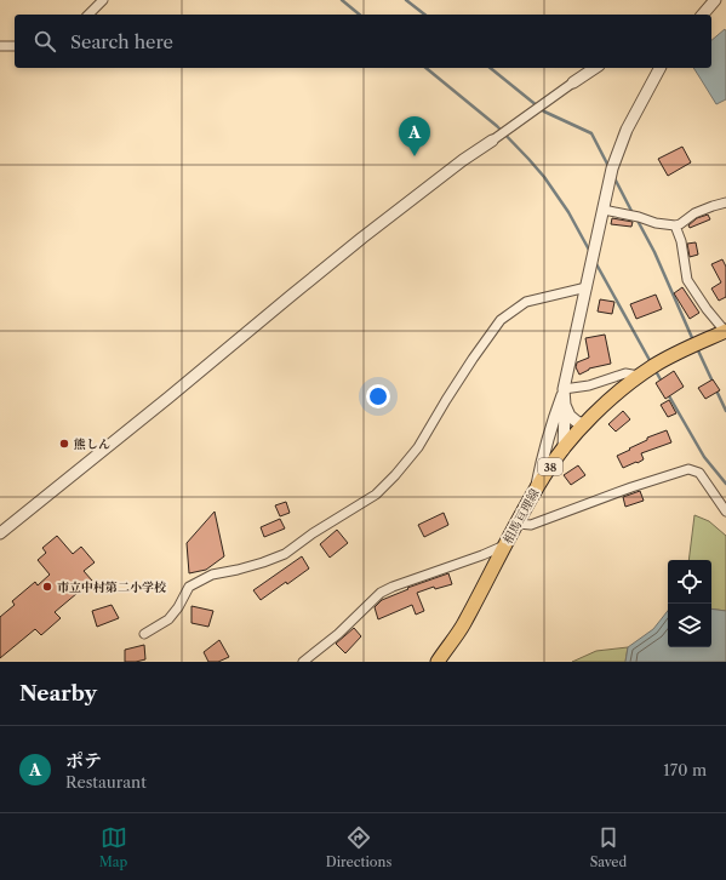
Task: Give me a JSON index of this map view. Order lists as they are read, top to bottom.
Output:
{
  "streets": {
    "main road": ["38", "相馬亘理線"]
  },
  "places": ["熊しん", "市立中村第二小学校"],
  "page": {
    "search": "Search here",
    "pins": "A",
    "heading": "Nearby",
    "list": [
      {
        "mark": "A",
        "name": "ポテ",
        "note": "Restaurant",
        "value": "170 m"
      }
    ],
    "nav": ["Map", "Directions", "Saved"]
  }
}
